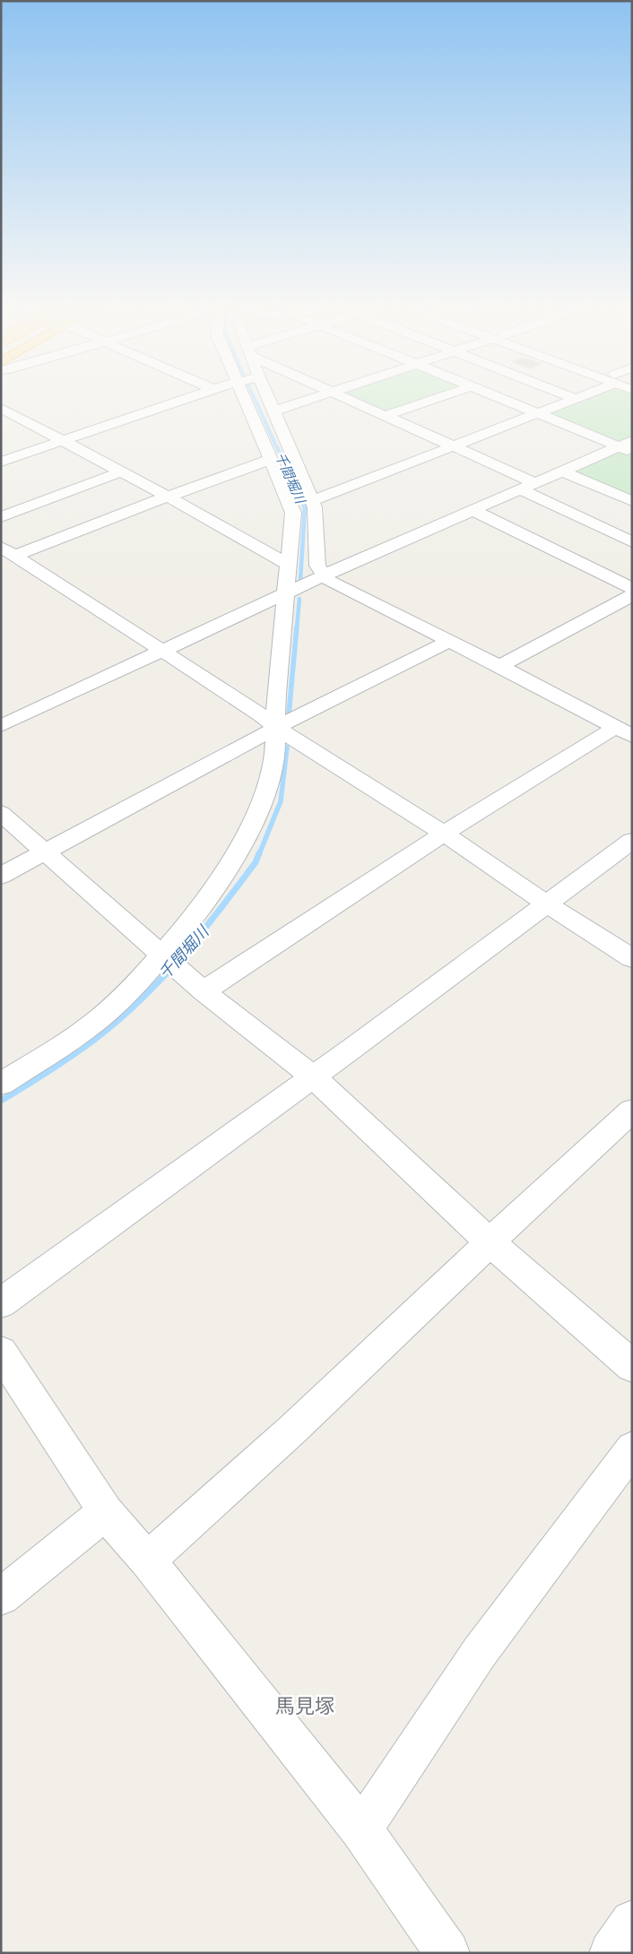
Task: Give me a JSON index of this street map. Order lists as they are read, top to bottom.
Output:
{
  "districts": ["馬見塚"],
  "water": ["千間堀川"]
}
